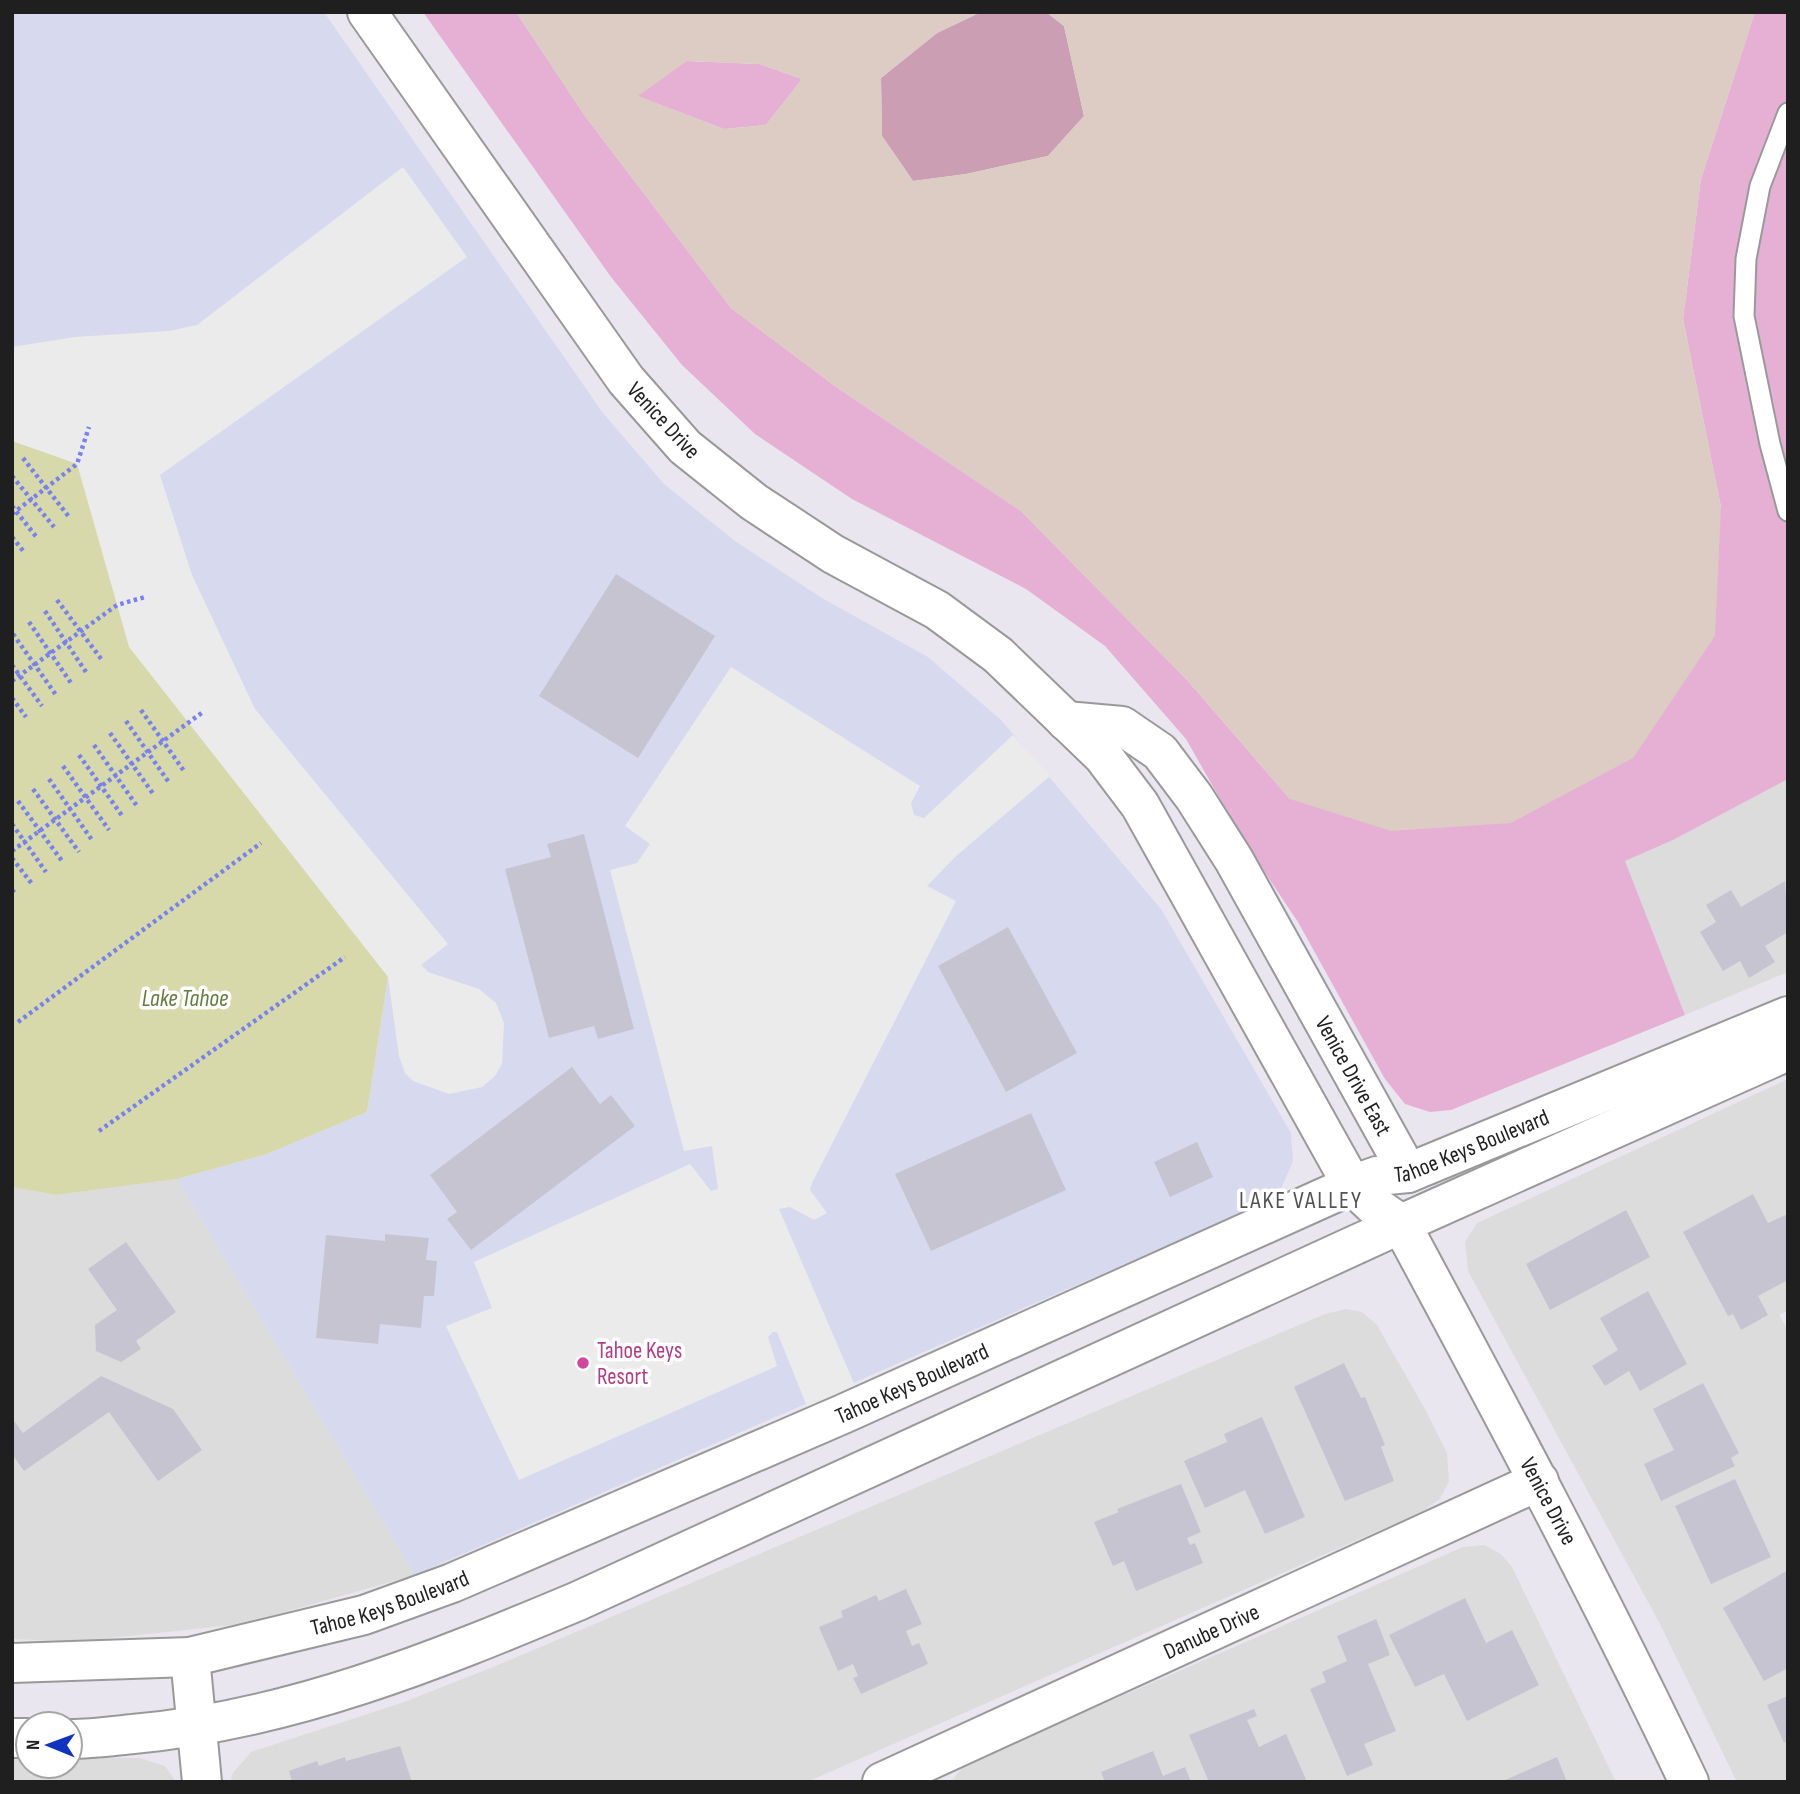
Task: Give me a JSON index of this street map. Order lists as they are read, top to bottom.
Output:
{
  "streets": {
    "street": [
      "Venice Drive",
      "Venice Drive East",
      "Tahoe Keys Boulevard",
      "Danube Drive"
    ]
  },
  "crossings": [
    ["Venice Drive", "Venice Drive East"],
    ["Venice Drive", "Tahoe Keys Boulevard"],
    ["Venice Drive", "Danube Drive"],
    ["Venice Drive East", "Tahoe Keys Boulevard"]
  ],
  "districts": ["LAKE VALLEY"],
  "water": ["Lake Tahoe"],
  "places": ["Tahoe Keys Resort"],
  "north": "left"
}
